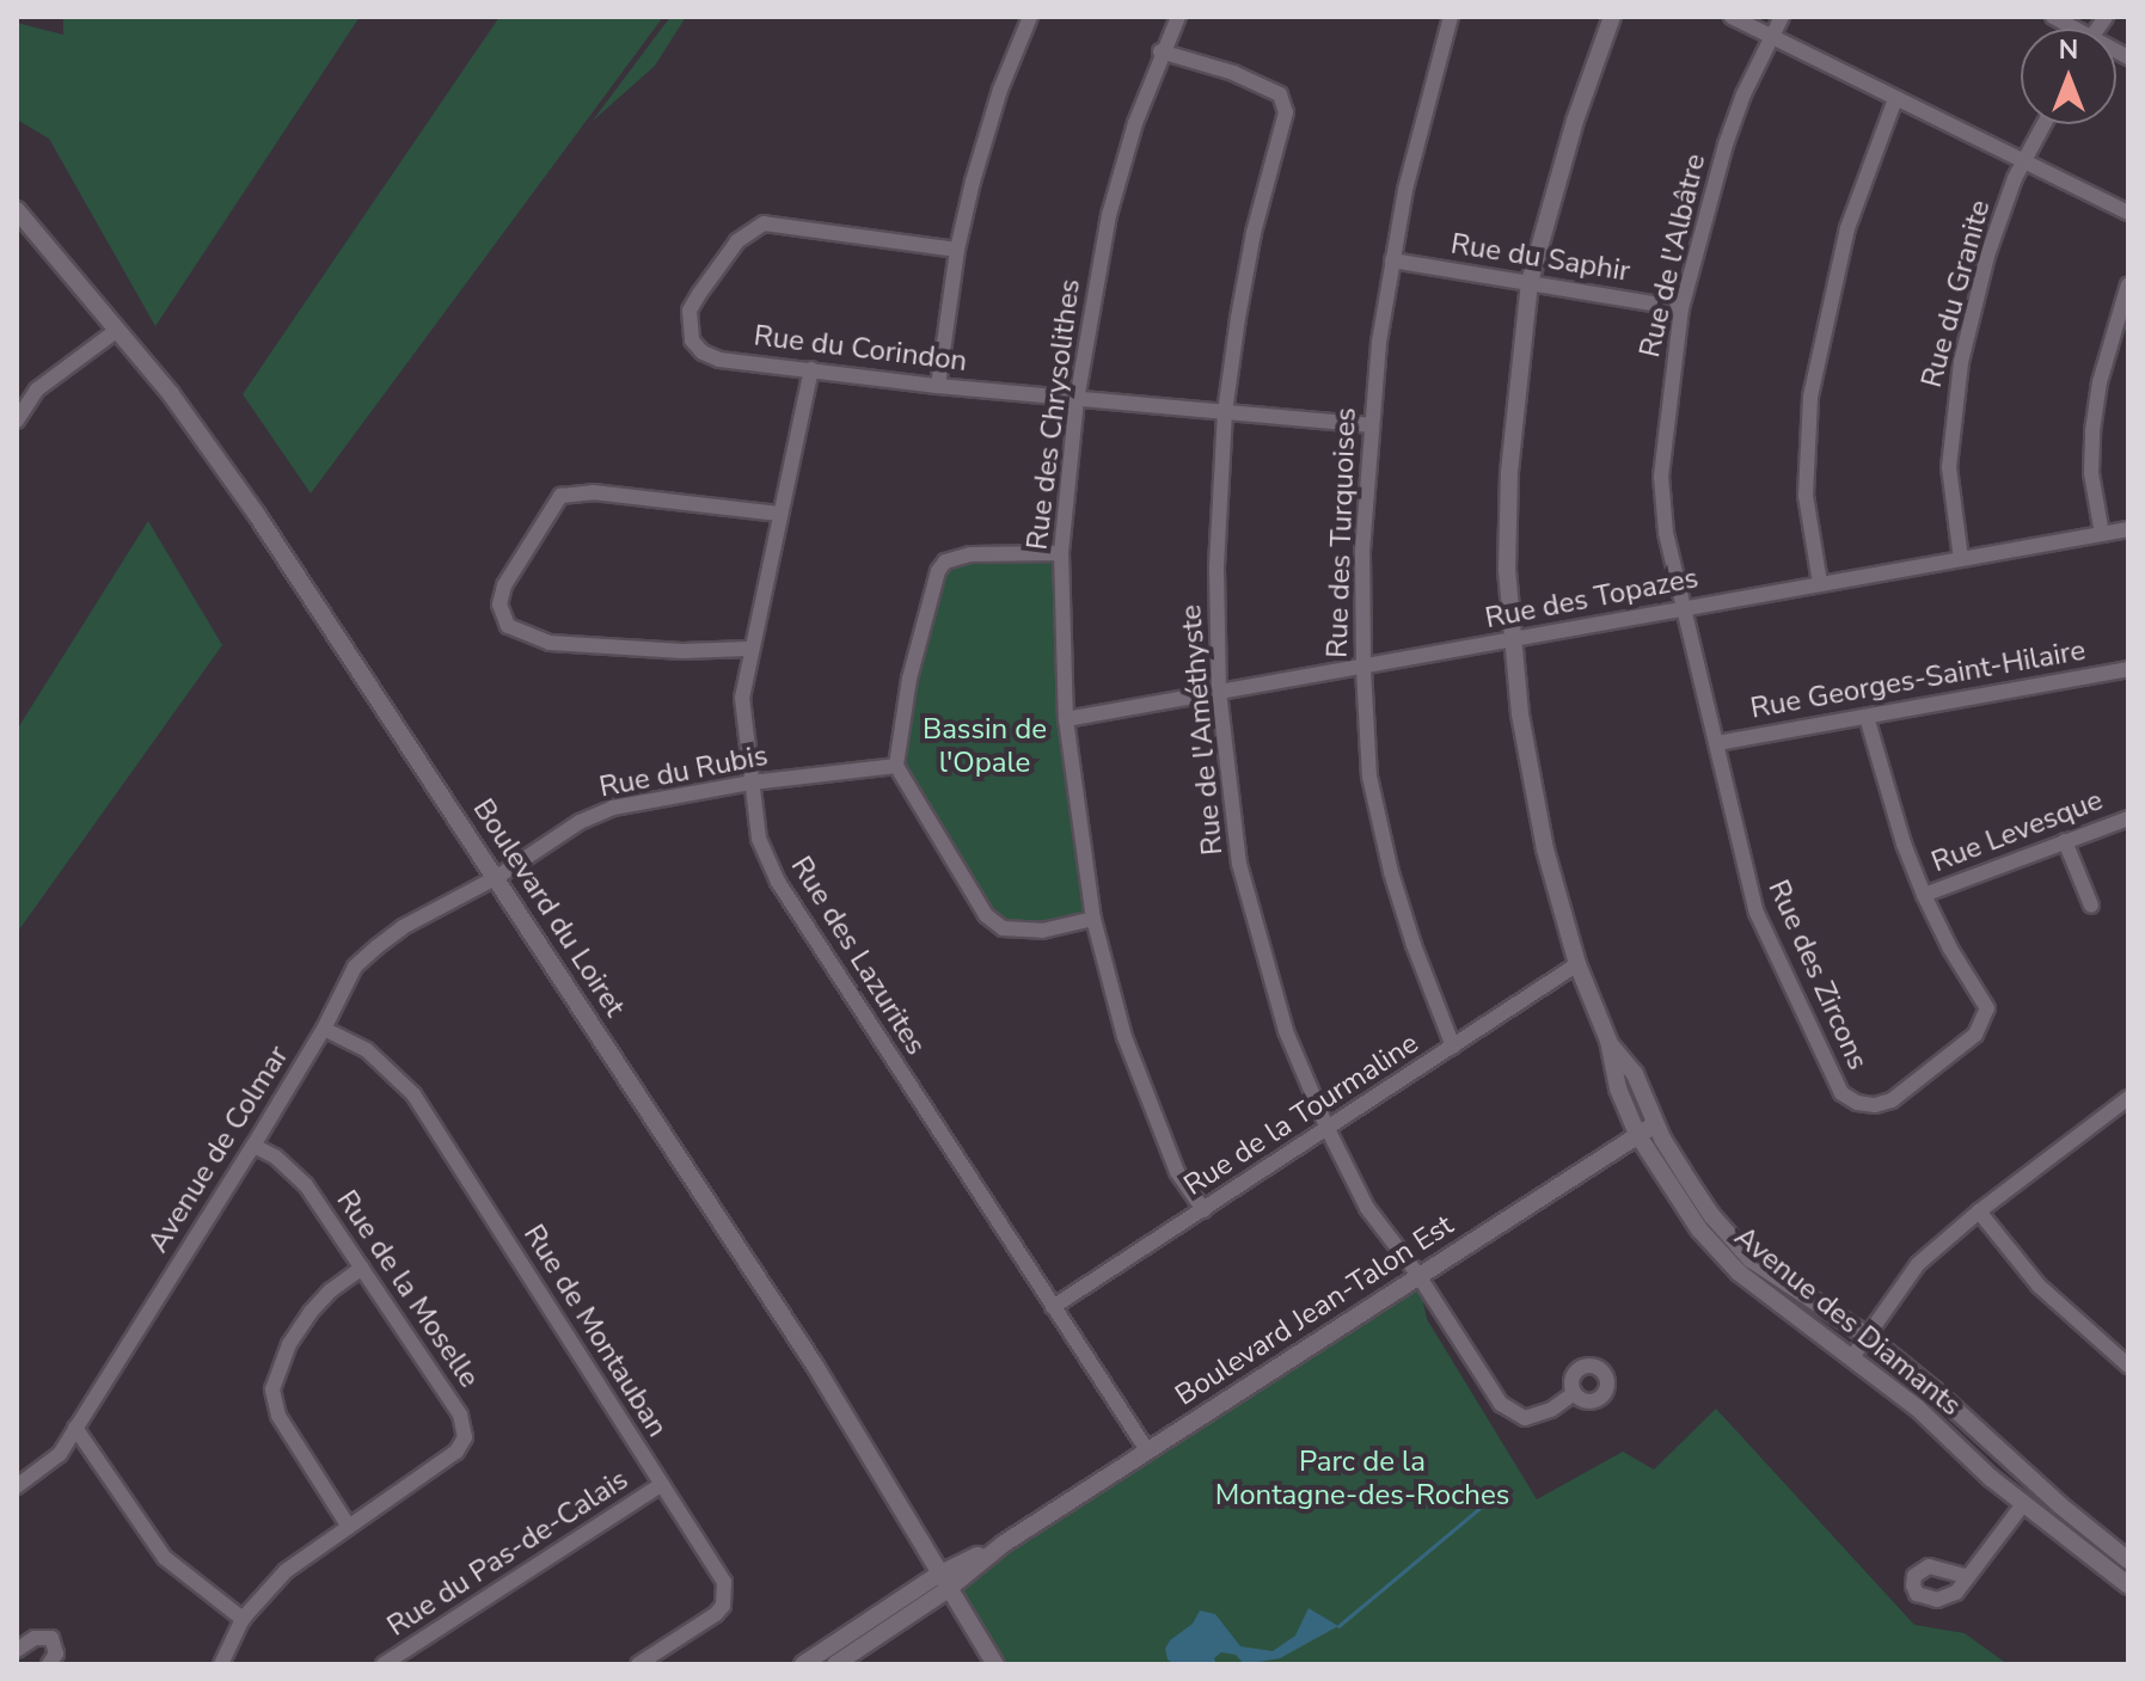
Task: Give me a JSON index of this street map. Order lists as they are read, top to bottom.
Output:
{
  "streets": {
    "street": [
      "Rue de l'Albâtre",
      "Rue du Saphir",
      "Rue du Granite",
      "Rue du Corindon",
      "Rue des Chrysolithes",
      "Rue des Turquoises",
      "Rue des Topazes",
      "Rue Georges-Saint-Hilaire",
      "Rue de l'Améthyste",
      "Rue du Rubis",
      "Rue Levesque",
      "Boulevard du Loiret",
      "Rue des Lazurites",
      "Rue des Zircons",
      "Rue de la Tourmaline",
      "Avenue de Colmar",
      "Rue de la Moselle",
      "Boulevard Jean-Talon Est",
      "Avenue des Diamants",
      "Rue de Montauban",
      "Rue du Pas-de-Calais"
    ]
  },
  "crossings": [
    ["Rue de l'Albâtre", "Rue du Saphir"],
    ["Rue de l'Albâtre", "Rue des Topazes"],
    ["Rue de l'Albâtre", "Rue des Zircons"],
    ["Rue du Saphir", "Rue des Turquoises"],
    ["Rue du Saphir", "Avenue des Diamants"],
    ["Rue du Granite", "Rue des Topazes"],
    ["Rue du Corindon", "Rue des Chrysolithes"],
    ["Rue du Corindon", "Rue des Turquoises"],
    ["Rue du Corindon", "Rue de l'Améthyste"],
    ["Rue du Corindon", "Rue des Lazurites"],
    ["Rue des Chrysolithes", "Rue des Topazes"],
    ["Rue des Chrysolithes", "Rue de l'Améthyste"],
    ["Rue des Chrysolithes", "Rue de la Tourmaline"],
    ["Rue des Turquoises", "Rue des Topazes"],
    ["Rue des Turquoises", "Rue de la Tourmaline"],
    ["Rue des Topazes", "Rue de l'Améthyste"],
    ["Rue des Topazes", "Rue des Zircons"],
    ["Rue des Topazes", "Avenue des Diamants"],
    ["Rue Georges-Saint-Hilaire", "Rue des Zircons"],
    ["Rue de l'Améthyste", "Rue de la Tourmaline"],
    ["Rue de l'Améthyste", "Boulevard Jean-Talon Est"],
    ["Rue du Rubis", "Boulevard du Loiret"],
    ["Rue du Rubis", "Rue des Lazurites"],
    ["Rue du Rubis", "Avenue de Colmar"],
    ["Rue Levesque", "Rue des Zircons"],
    ["Boulevard du Loiret", "Avenue de Colmar"],
    ["Boulevard du Loiret", "Boulevard Jean-Talon Est"],
    ["Rue des Lazurites", "Rue de la Tourmaline"],
    ["Rue des Lazurites", "Boulevard Jean-Talon Est"],
    ["Rue de la Tourmaline", "Avenue des Diamants"],
    ["Avenue de Colmar", "Rue de la Moselle"],
    ["Avenue de Colmar", "Rue de Montauban"],
    ["Boulevard Jean-Talon Est", "Avenue des Diamants"],
    ["Rue de Montauban", "Rue du Pas-de-Calais"]
  ],
  "parks": ["Bassin de l'Opale", "Parc de la Montagne-des-Roches"],
  "north": "top"
}
